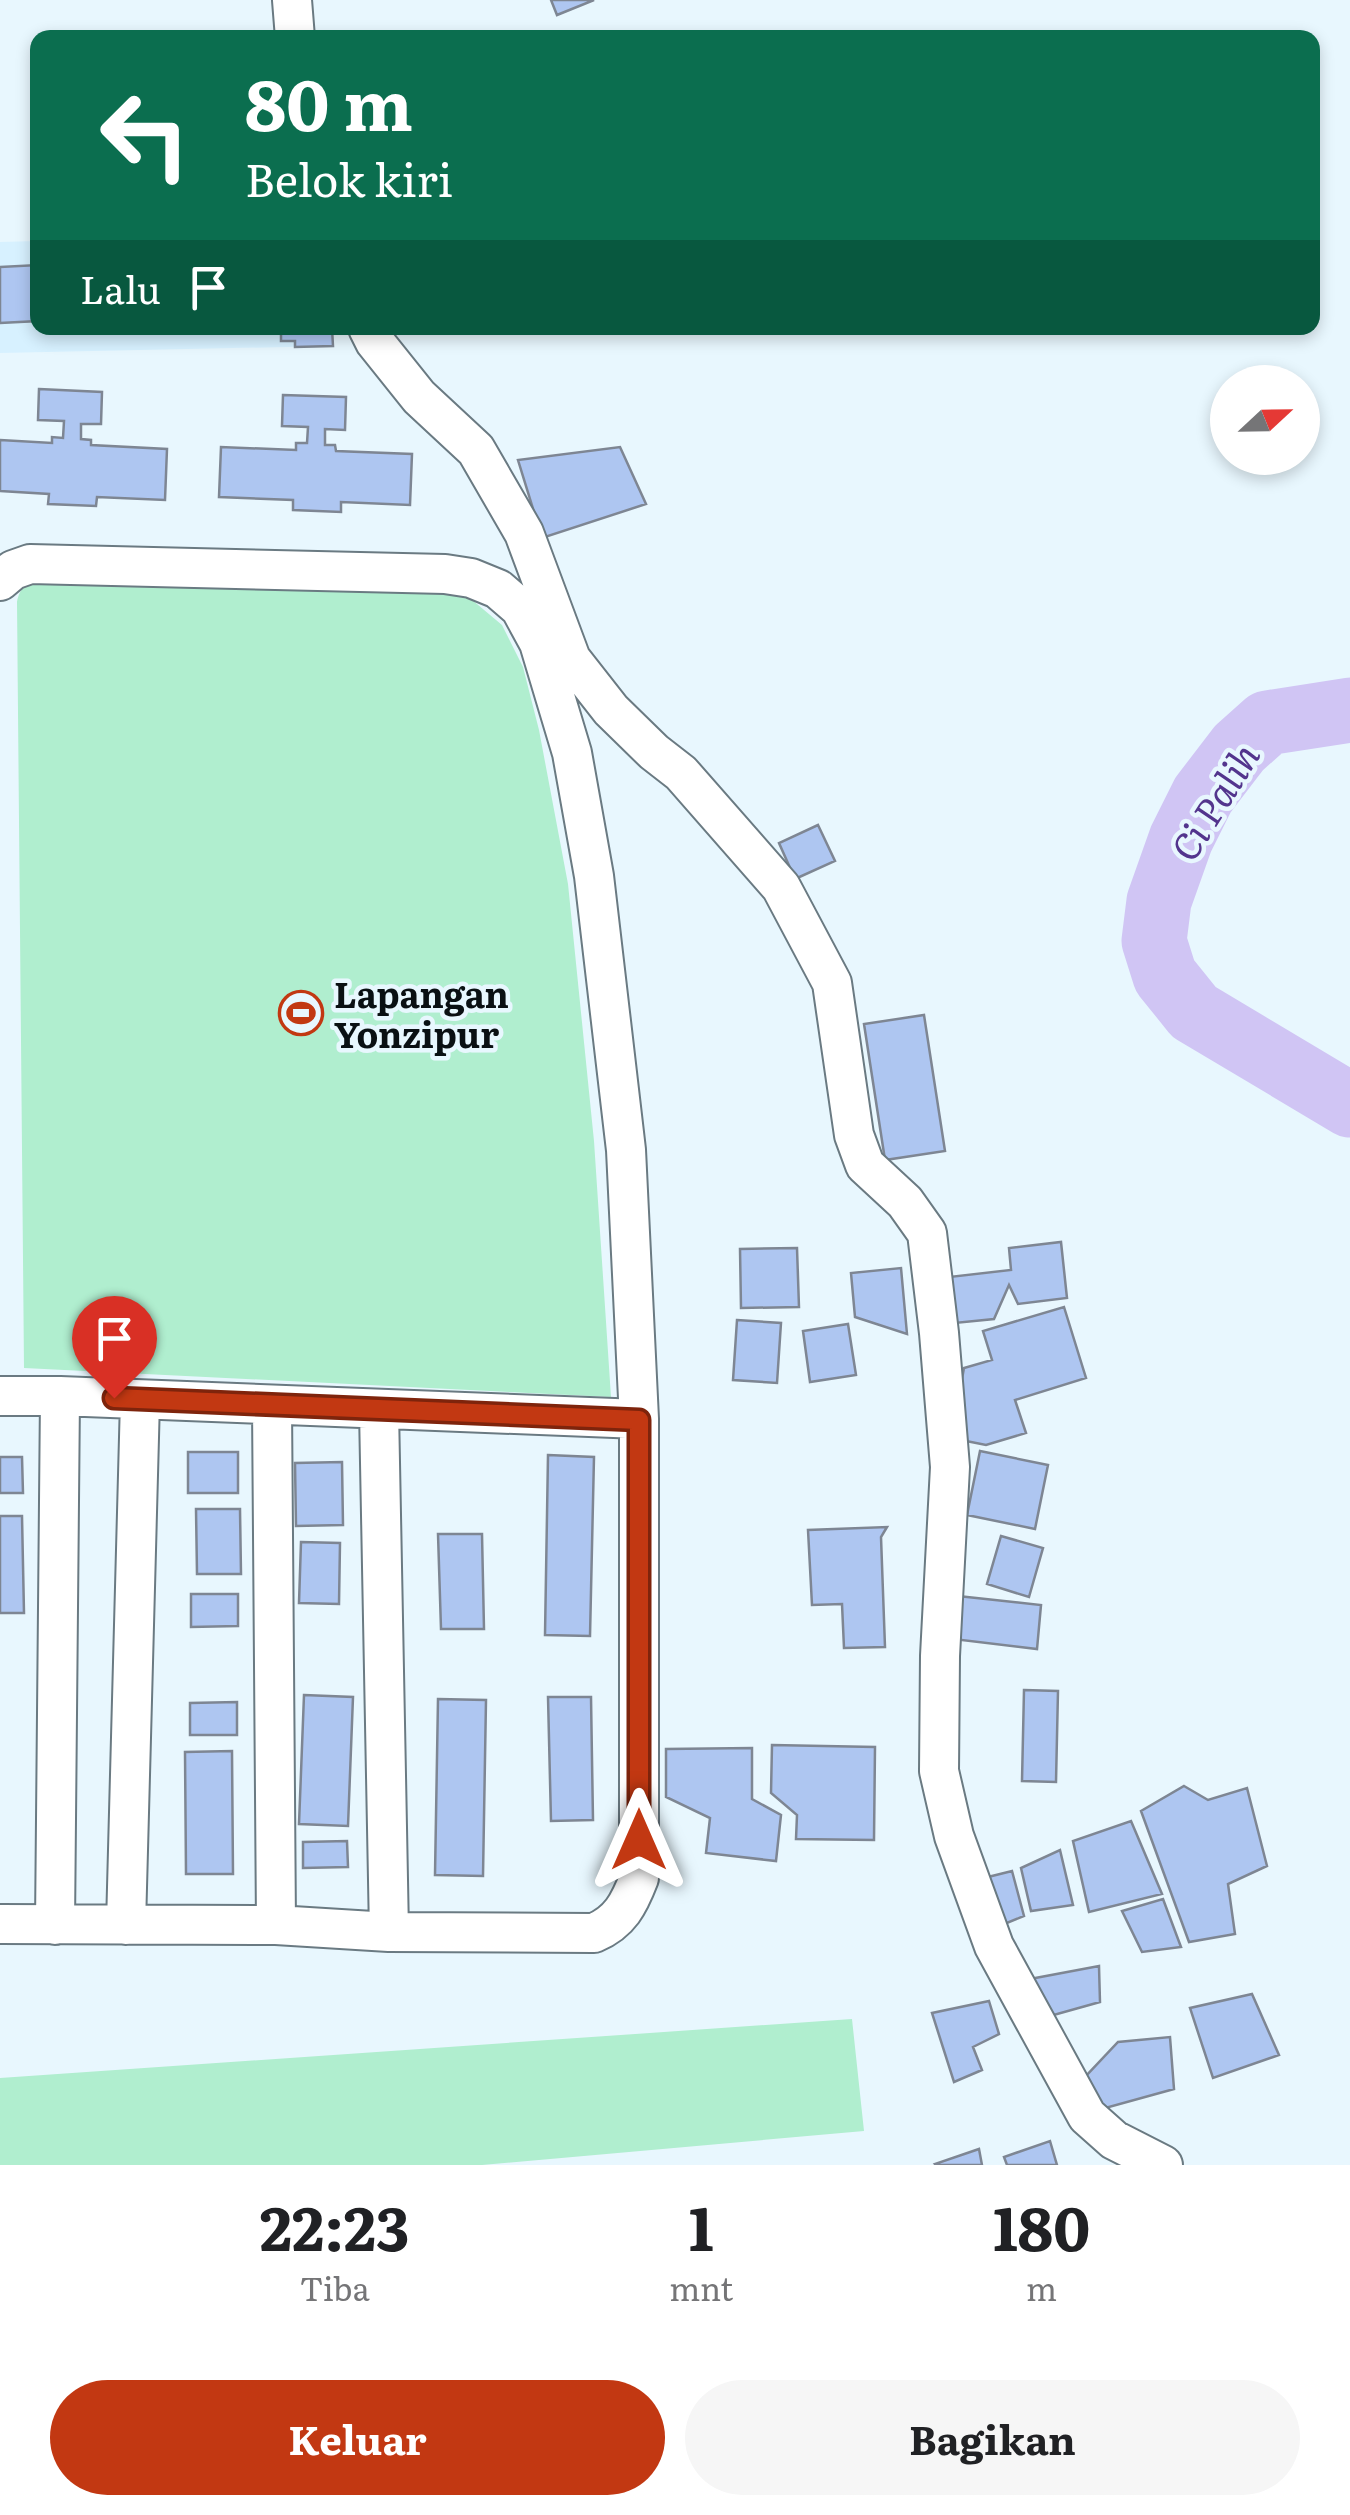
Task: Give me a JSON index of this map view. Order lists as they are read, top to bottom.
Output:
{
  "water": ["Ci Palih"],
  "places": {
    "sports": ["Lapangan Yonzipur"]
  },
  "north": "right",
  "page": {
    "turn": ["80 m", "Belok kiri"],
    "then": "Lalu",
    "eta": [
      "22:23",
      "Tiba",
      "1",
      "mnt",
      "180",
      "m"
    ],
    "buttons": ["Keluar", "Bagikan"]
  }
}
